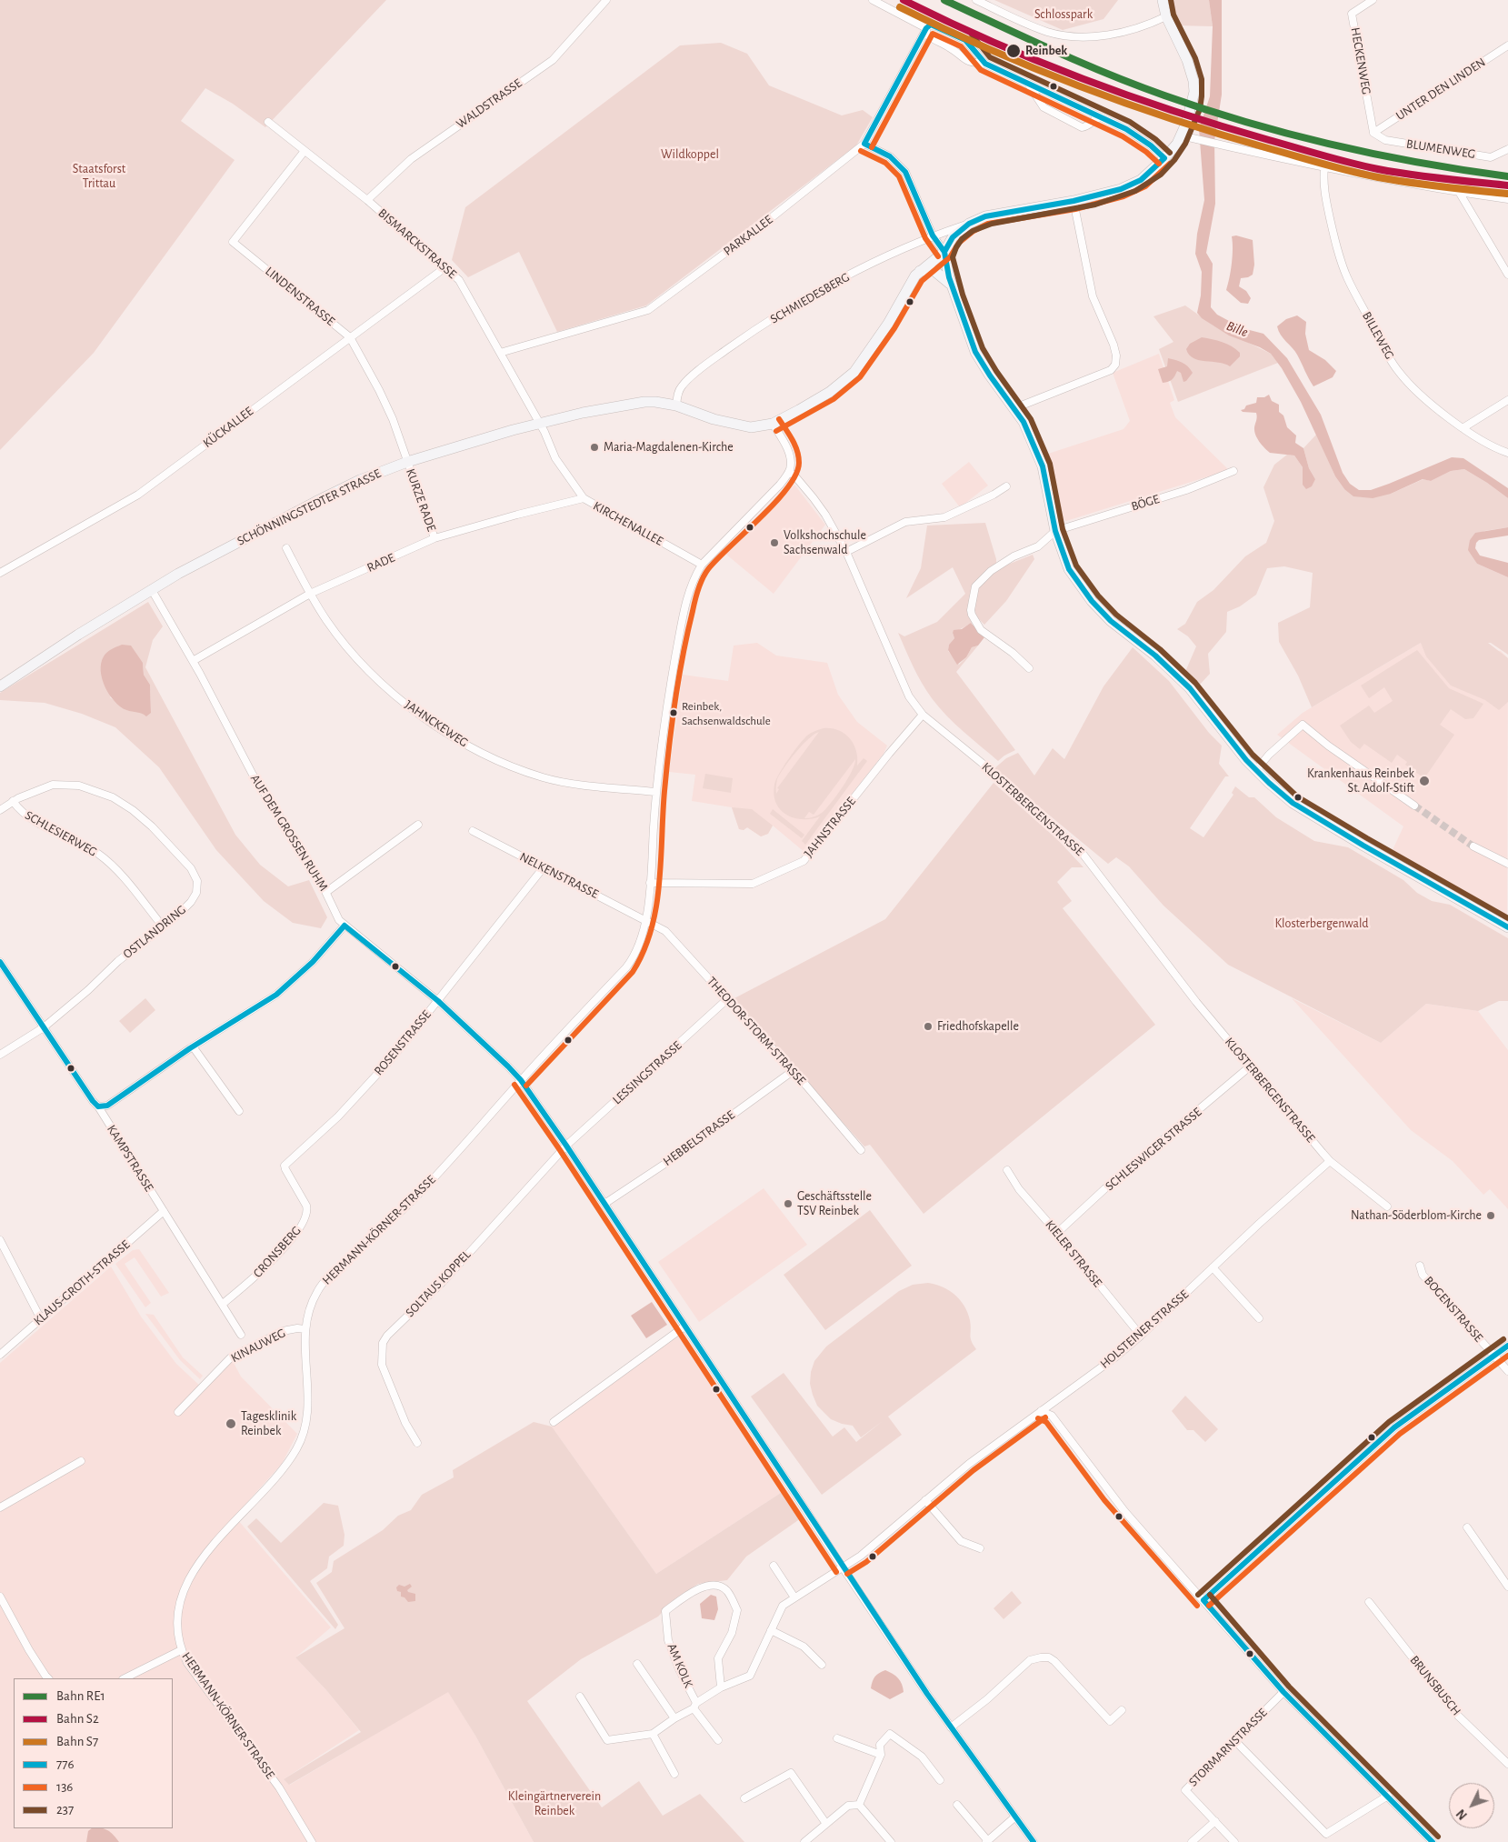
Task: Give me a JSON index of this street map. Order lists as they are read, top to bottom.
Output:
{
  "streets": {
    "main road": ["SCHÖNNINGSTEDTER STRASSE"],
    "street": [
      "HECKENWEG",
      "UNTER DEN LINDEN",
      "WALDSTRASSE",
      "BLUMENWEG",
      "PARKALLEE",
      "BISMARCKSTRASSE",
      "LINDENSTRASSE",
      "SCHMIEDESBERG",
      "BILLEWEG",
      "KÜCKALLEE",
      "KURZE RADE",
      "BÖGE",
      "KIRCHENALLEE",
      "RADE",
      "JAHNCKEWEG",
      "KLOSTERBERGENSTRASSE",
      "JAHNSTRASSE",
      "AUF DEM GROSSEN RUHM",
      "SCHLESIERWEG",
      "NELKENSTRASSE",
      "OSTLANDRING",
      "THEODOR-STORM-STRASSE",
      "ROSENSTRASSE",
      "LESSINGSTRASSE",
      "HEBBELSTRASSE",
      "SCHLESWIGER STRASSE",
      "KAMPSTRASSE",
      "HERMANN-KÖRNER-STRASSE",
      "CRONSBERG",
      "KIELER STRASSE",
      "KLAUS-GROTH-STRASSE",
      "SOLTAUS KOPPEL",
      "BOGENSTRASSE",
      "HOLSTEINER STRASSE",
      "KINAUWEG",
      "AM KOLK",
      "BRUNSBUSCH",
      "STORMARNSTRASSE"
    ]
  },
  "crossings": [
    ["HECKENWEG", "UNTER DEN LINDEN"],
    ["HECKENWEG", "BLUMENWEG"],
    ["UNTER DEN LINDEN", "BLUMENWEG"],
    ["WALDSTRASSE", "BISMARCKSTRASSE"],
    ["PARKALLEE", "BISMARCKSTRASSE"],
    ["BISMARCKSTRASSE", "LINDENSTRASSE"],
    ["BISMARCKSTRASSE", "KÜCKALLEE"],
    ["BISMARCKSTRASSE", "SCHÖNNINGSTEDTER STRASSE"],
    ["BISMARCKSTRASSE", "KIRCHENALLEE"],
    ["LINDENSTRASSE", "KÜCKALLEE"],
    ["LINDENSTRASSE", "KURZE RADE"],
    ["LINDENSTRASSE", "SCHÖNNINGSTEDTER STRASSE"],
    ["SCHMIEDESBERG", "SCHÖNNINGSTEDTER STRASSE"],
    ["KURZE RADE", "SCHÖNNINGSTEDTER STRASSE"],
    ["KURZE RADE", "RADE"],
    ["SCHÖNNINGSTEDTER STRASSE", "KIRCHENALLEE"],
    ["SCHÖNNINGSTEDTER STRASSE", "AUF DEM GROSSEN RUHM"],
    ["KIRCHENALLEE", "RADE"],
    ["KIRCHENALLEE", "HERMANN-KÖRNER-STRASSE"],
    ["RADE", "JAHNCKEWEG"],
    ["RADE", "AUF DEM GROSSEN RUHM"],
    ["JAHNCKEWEG", "HERMANN-KÖRNER-STRASSE"],
    ["KLOSTERBERGENSTRASSE", "JAHNSTRASSE"],
    ["KLOSTERBERGENSTRASSE", "SCHLESWIGER STRASSE"],
    ["KLOSTERBERGENSTRASSE", "HERMANN-KÖRNER-STRASSE"],
    ["KLOSTERBERGENSTRASSE", "HOLSTEINER STRASSE"],
    ["JAHNSTRASSE", "HERMANN-KÖRNER-STRASSE"],
    ["AUF DEM GROSSEN RUHM", "ROSENSTRASSE"],
    ["AUF DEM GROSSEN RUHM", "LESSINGSTRASSE"],
    ["AUF DEM GROSSEN RUHM", "HEBBELSTRASSE"],
    ["AUF DEM GROSSEN RUHM", "HERMANN-KÖRNER-STRASSE"],
    ["AUF DEM GROSSEN RUHM", "SOLTAUS KOPPEL"],
    ["AUF DEM GROSSEN RUHM", "HOLSTEINER STRASSE"],
    ["AUF DEM GROSSEN RUHM", "AM KOLK"],
    ["SCHLESIERWEG", "OSTLANDRING"],
    ["NELKENSTRASSE", "THEODOR-STORM-STRASSE"],
    ["NELKENSTRASSE", "ROSENSTRASSE"],
    ["NELKENSTRASSE", "HERMANN-KÖRNER-STRASSE"],
    ["OSTLANDRING", "KAMPSTRASSE"],
    ["THEODOR-STORM-STRASSE", "LESSINGSTRASSE"],
    ["THEODOR-STORM-STRASSE", "HEBBELSTRASSE"],
    ["THEODOR-STORM-STRASSE", "HERMANN-KÖRNER-STRASSE"],
    ["ROSENSTRASSE", "CRONSBERG"],
    ["LESSINGSTRASSE", "SOLTAUS KOPPEL"],
    ["SCHLESWIGER STRASSE", "KIELER STRASSE"],
    ["KAMPSTRASSE", "CRONSBERG"],
    ["KAMPSTRASSE", "KLAUS-GROTH-STRASSE"],
    ["HERMANN-KÖRNER-STRASSE", "KINAUWEG"],
    ["KIELER STRASSE", "HOLSTEINER STRASSE"],
    ["HOLSTEINER STRASSE", "AM KOLK"]
  ],
  "water": ["Bille"],
  "parks": [
    "Schlosspark",
    "Wildkoppel",
    "Staatsforst Trittau",
    "Klosterbergenwald",
    "Kleingärtnerverein Reinbek"
  ],
  "places": [
    "Reinbek",
    "Maria-Magdalenen-Kirche",
    "Volkshochschule Sachsenwald",
    "Reinbek, Sachsenwaldschule",
    "Krankenhaus Reinbek St. Adolf-Stift",
    "Friedhofskapelle",
    "Geschäftsstelle TSV Reinbek",
    "Nathan-Söderblom-Kirche",
    "Tagesklinik Reinbek"
  ],
  "lines": [
    "rail line RE1",
    "rail line S2",
    "transit line 237",
    "rail line S7",
    "transit line 776",
    "transit line 136"
  ],
  "legend": [
    "Bahn RE1",
    "Bahn S2",
    "Bahn S7",
    "776",
    "136",
    "237"
  ],
  "north": "bottom left"
}
